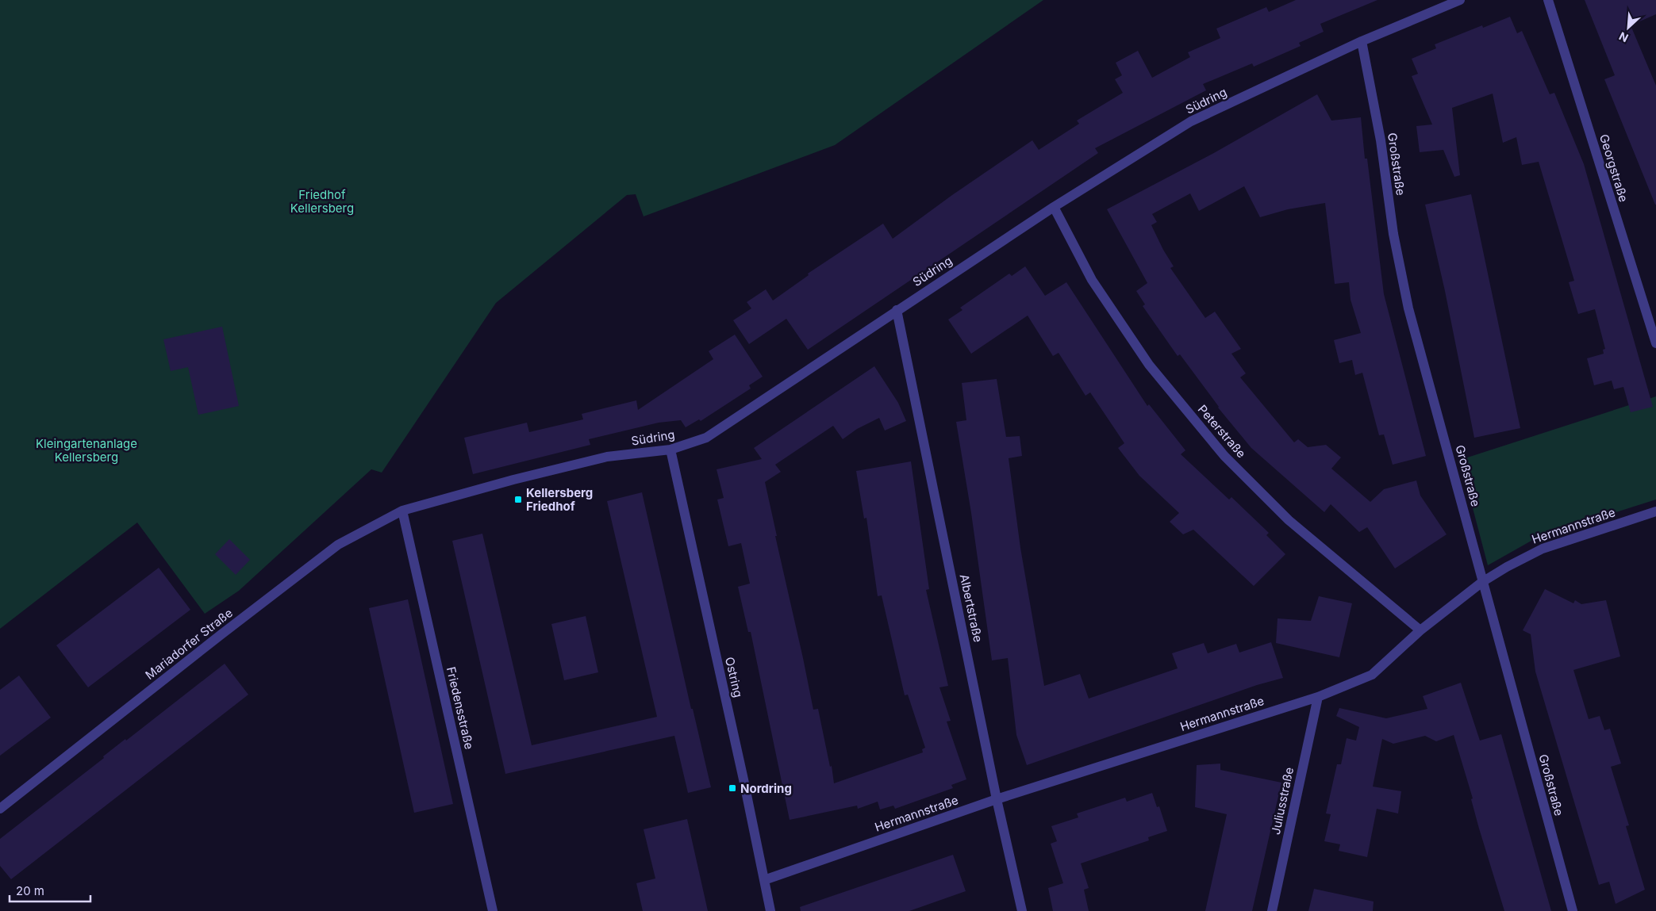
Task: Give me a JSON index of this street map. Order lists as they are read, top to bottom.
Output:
{
  "streets": {
    "street": [
      "Südring",
      "Großstraße",
      "Georgstraße",
      "Peterstraße",
      "Hermannstraße",
      "Albertstraße",
      "Mariadorfer Straße",
      "Ostring",
      "Friedensstraße",
      "Juliusstraße"
    ]
  },
  "crossings": [
    ["Südring", "Großstraße"],
    ["Südring", "Peterstraße"],
    ["Südring", "Albertstraße"],
    ["Südring", "Mariadorfer Straße"],
    ["Südring", "Ostring"],
    ["Südring", "Friedensstraße"],
    ["Großstraße", "Hermannstraße"],
    ["Peterstraße", "Hermannstraße"],
    ["Hermannstraße", "Albertstraße"],
    ["Hermannstraße", "Ostring"],
    ["Hermannstraße", "Juliusstraße"],
    ["Mariadorfer Straße", "Friedensstraße"]
  ],
  "parks": ["Friedhof Kellersberg", "Kleingartenanlage Kellersberg"],
  "places": {
    "transit": ["Kellersberg Friedhof", "Nordring"]
  },
  "scale_bar": "20 m",
  "north": "bottom left"
}
